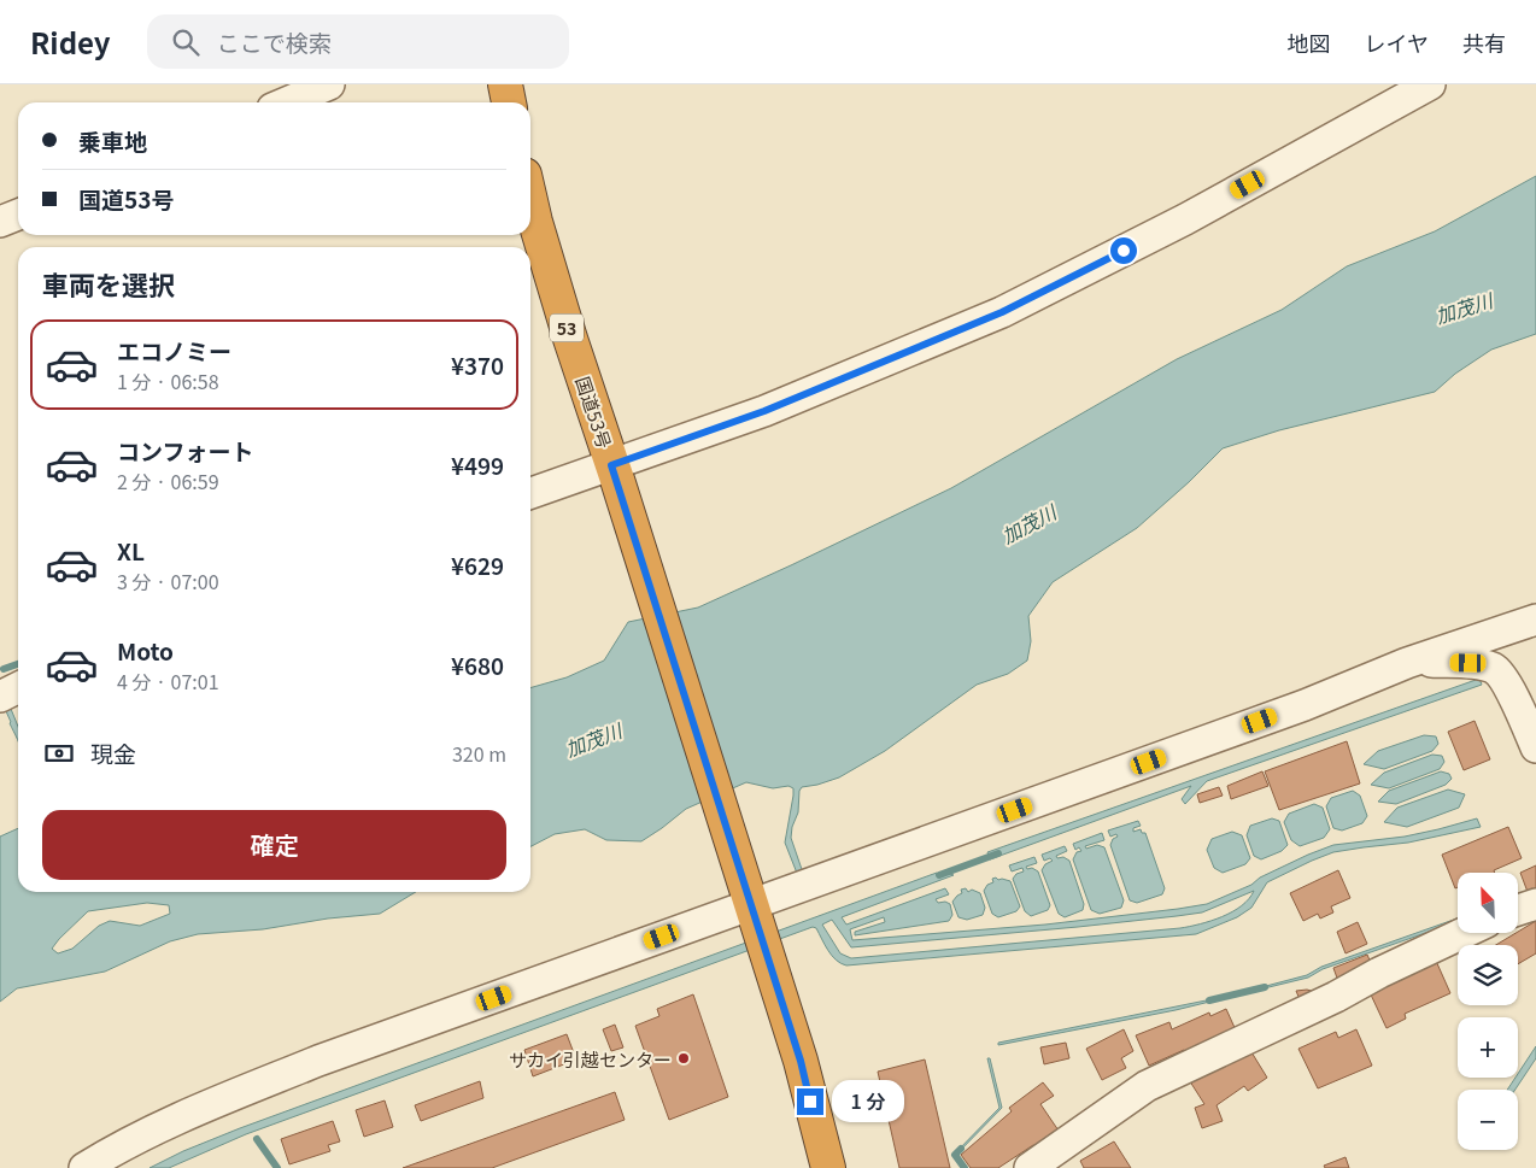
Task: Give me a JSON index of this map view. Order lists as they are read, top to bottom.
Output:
{
  "streets": {
    "highway": ["53", "国道53号"]
  },
  "water": ["加茂川"],
  "places": ["サカイ引越センター"],
  "north": "top left",
  "page": {
    "header": "Ridey",
    "search": "ここで検索",
    "nav": ["地図", "レイヤ", "共有"],
    "banner": ["乗車地", "国道53号"],
    "heading": "車両を選択",
    "list": [
      {
        "name": "エコノミー",
        "note": "1 分 · 06:58",
        "value": "¥370"
      },
      {
        "name": "コンフォート",
        "note": "2 分 · 06:59",
        "value": "¥499"
      },
      {
        "name": "XL",
        "note": "3 分 · 07:00",
        "value": "¥629"
      },
      {
        "name": "Moto",
        "note": "4 分 · 07:01",
        "value": "¥680"
      }
    ],
    "pay": ["現金", "320 m"],
    "buttons": "確定",
    "map_buttons": ["+", "−"],
    "bubble": "1 分"
  }
}
